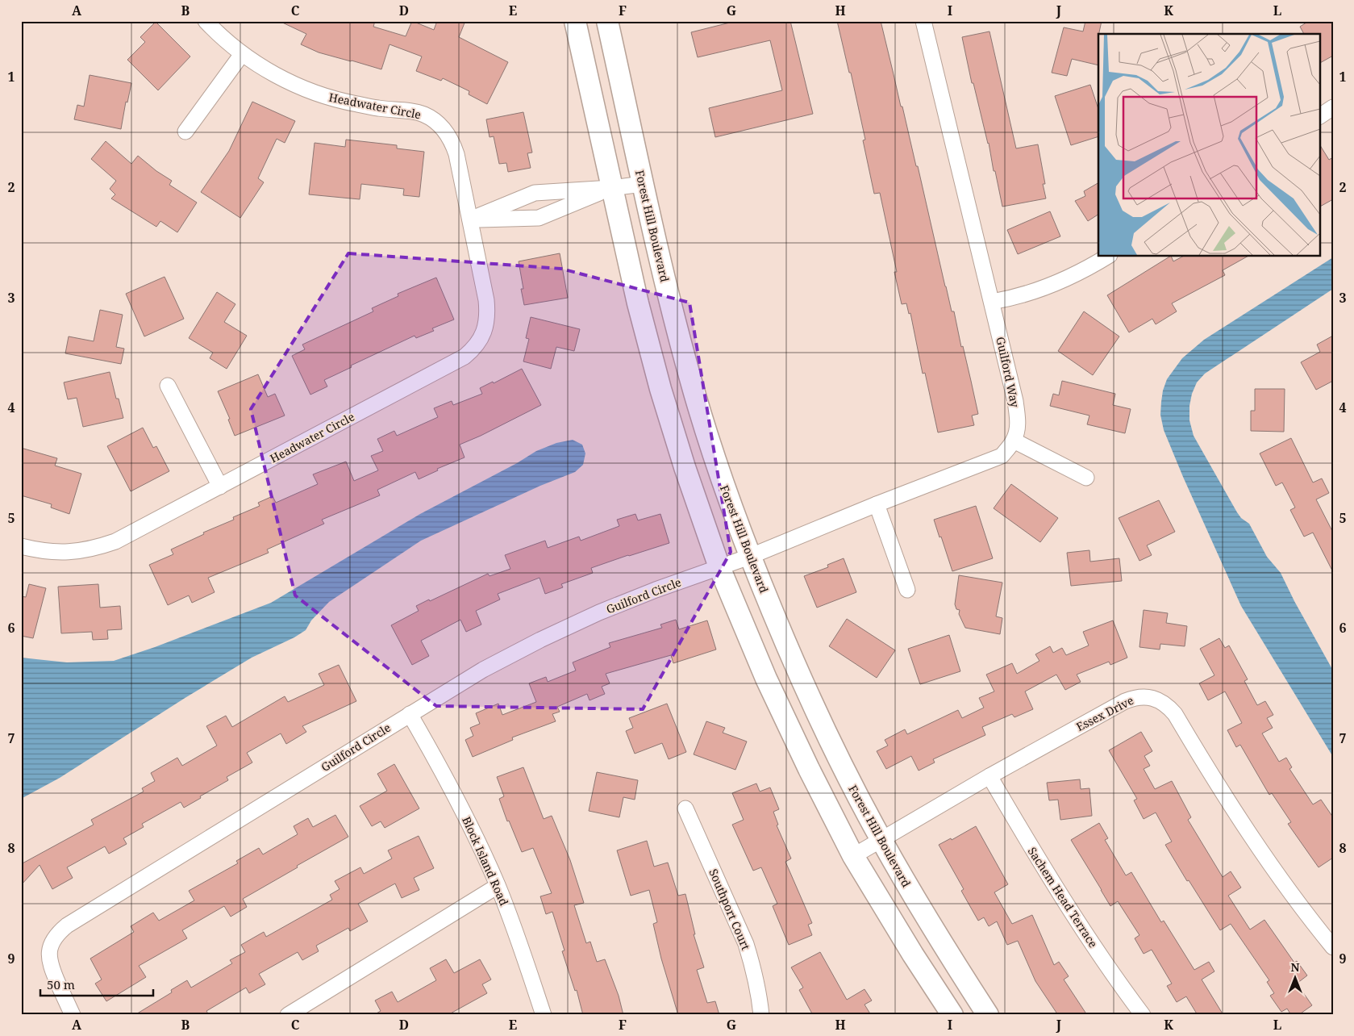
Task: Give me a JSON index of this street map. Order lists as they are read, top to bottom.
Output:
{
  "streets": {
    "main road": ["Forest Hill Boulevard"],
    "street": [
      "Headwater Circle",
      "Guilford Way",
      "Guilford Circle",
      "Essex Drive",
      "Block Island Road",
      "Sachem Head Terrace",
      "Southport Court"
    ]
  },
  "crossings": [
    ["Forest Hill Boulevard", "Guilford Way"],
    ["Forest Hill Boulevard", "Guilford Circle"],
    ["Forest Hill Boulevard", "Essex Drive"],
    ["Guilford Way", "Guilford Circle"],
    ["Guilford Circle", "Block Island Road"],
    ["Essex Drive", "Sachem Head Terrace"]
  ],
  "scale_bar": "50 m",
  "north": "top",
  "grid": {
    "columns": [
      "A",
      "B",
      "C",
      "D",
      "E",
      "F",
      "G",
      "H",
      "I",
      "J",
      "K",
      "L"
    ],
    "rows": [
      "1",
      "2",
      "3",
      "4",
      "5",
      "6",
      "7",
      "8",
      "9"
    ]
  }
}
